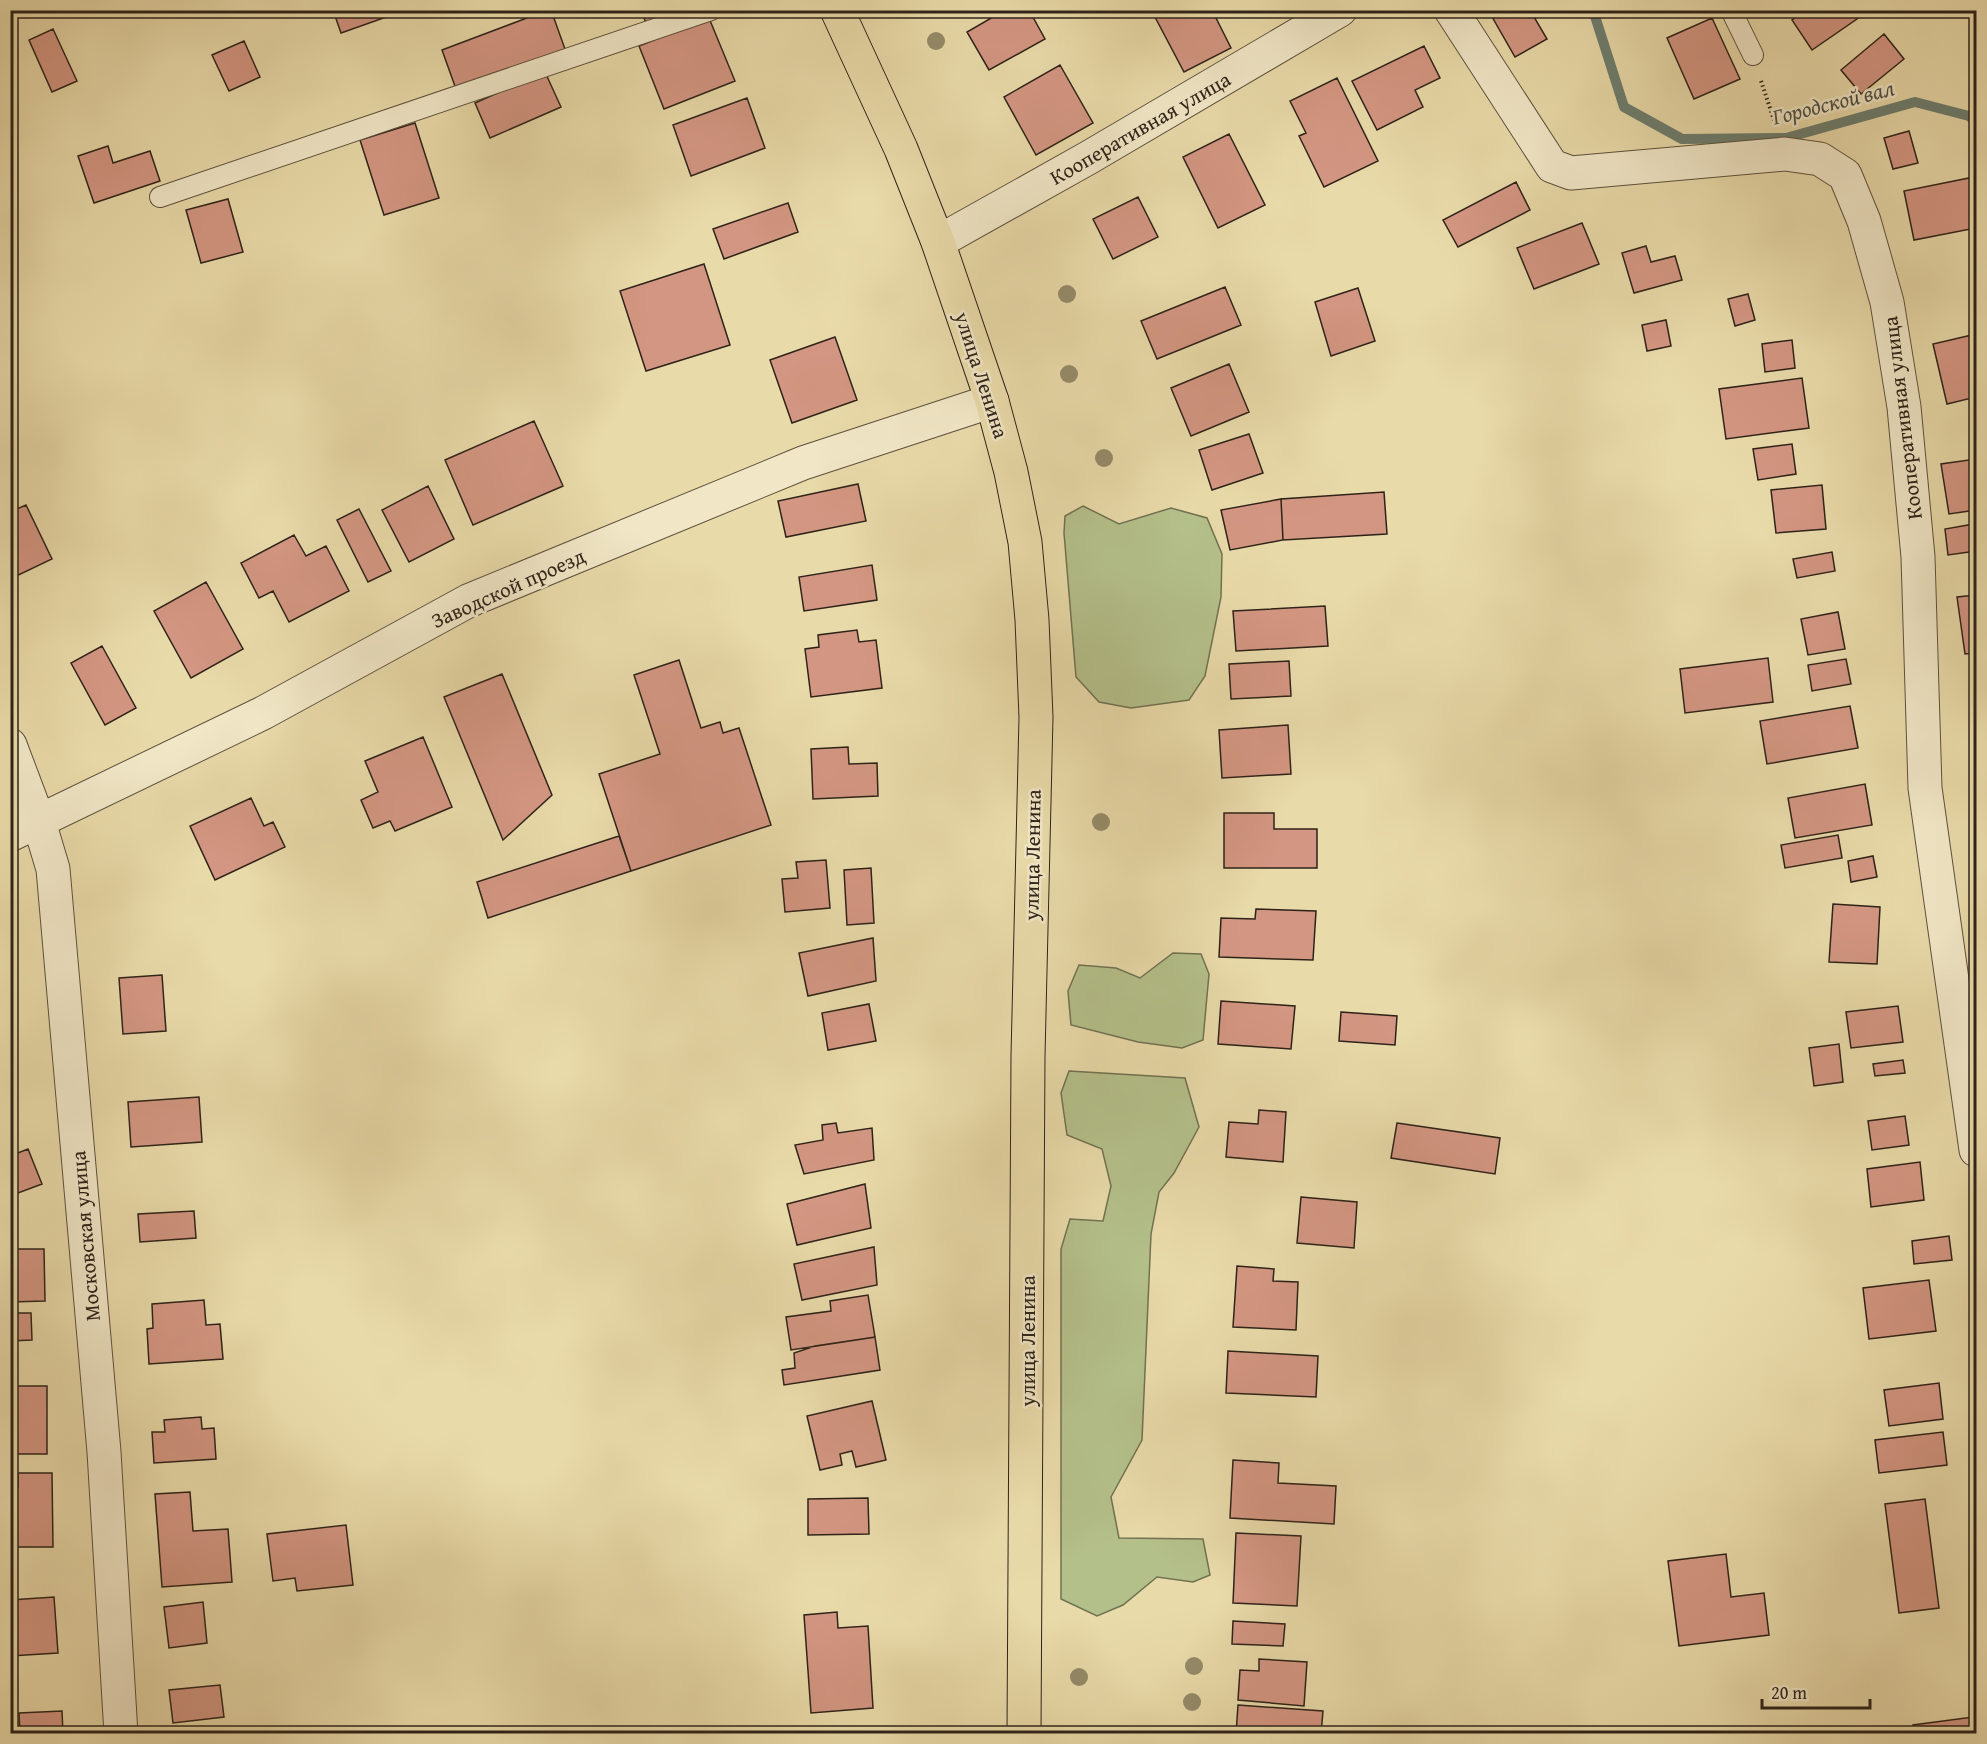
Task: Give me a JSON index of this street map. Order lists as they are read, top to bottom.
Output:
{
  "streets": {
    "main road": ["улица Ленина"],
    "street": ["Кооперативная улица", "Заводской проезд", "Московская улица"]
  },
  "crossings": [
    ["Кооперативная улица", "улица Ленина"],
    ["улица Ленина", "Заводской проезд"],
    ["Заводской проезд", "Московская улица"]
  ],
  "water": ["Городской вал"],
  "scale_bar": "20 m"
}
